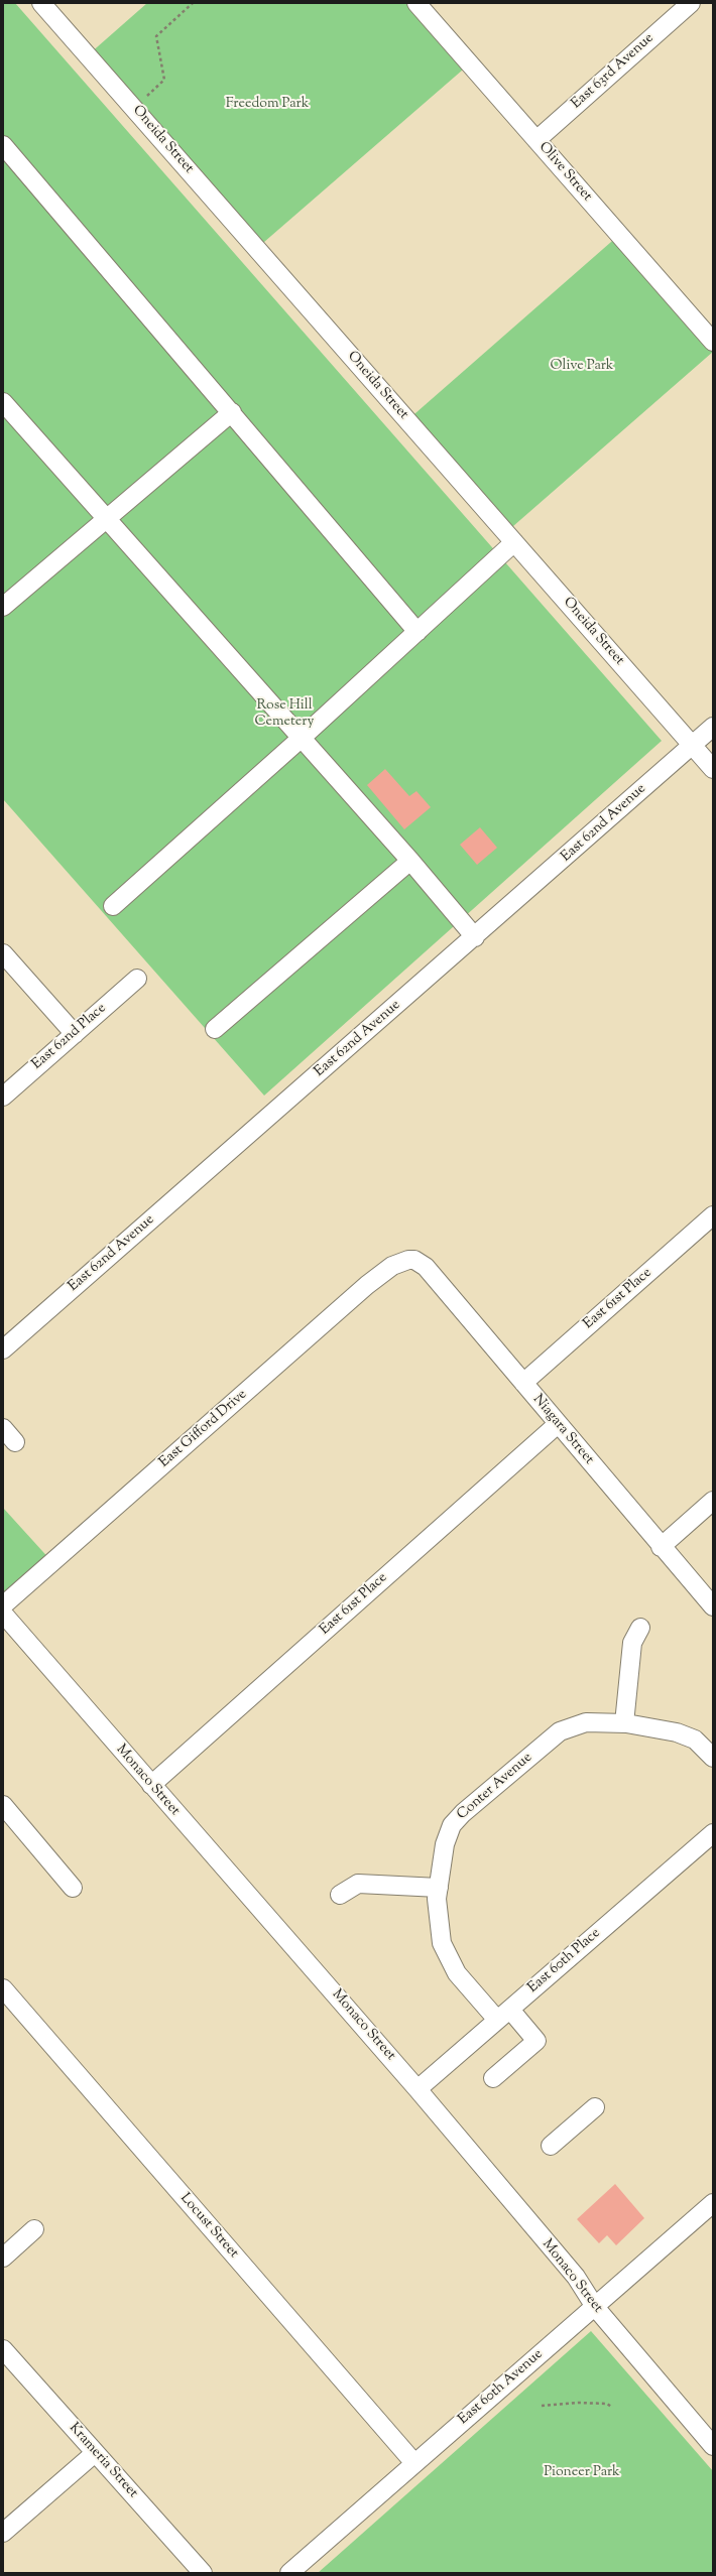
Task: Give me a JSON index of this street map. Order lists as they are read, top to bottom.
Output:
{
  "streets": {
    "street": [
      "East 63rd Avenue",
      "Oneida Street",
      "Olive Street",
      "East 62nd Avenue",
      "East 62nd Place",
      "East 61st Place",
      "East Gifford Drive",
      "Niagara Street",
      "Monaco Street",
      "Conter Avenue",
      "East 60th Place",
      "Locust Street",
      "East 60th Avenue",
      "Krameria Street"
    ]
  },
  "crossings": [
    ["East 63rd Avenue", "Olive Street"],
    ["Oneida Street", "East 62nd Avenue"],
    ["East 61st Place", "Niagara Street"],
    ["East 61st Place", "Monaco Street"],
    ["East Gifford Drive", "Niagara Street"],
    ["Monaco Street", "East 60th Place"],
    ["Monaco Street", "East 60th Avenue"],
    ["Conter Avenue", "East 60th Place"],
    ["Locust Street", "East 60th Avenue"]
  ],
  "parks": [
    "Freedom Park",
    "Olive Park",
    "Rose Hill Cemetery",
    "Pioneer Park"
  ]
}
